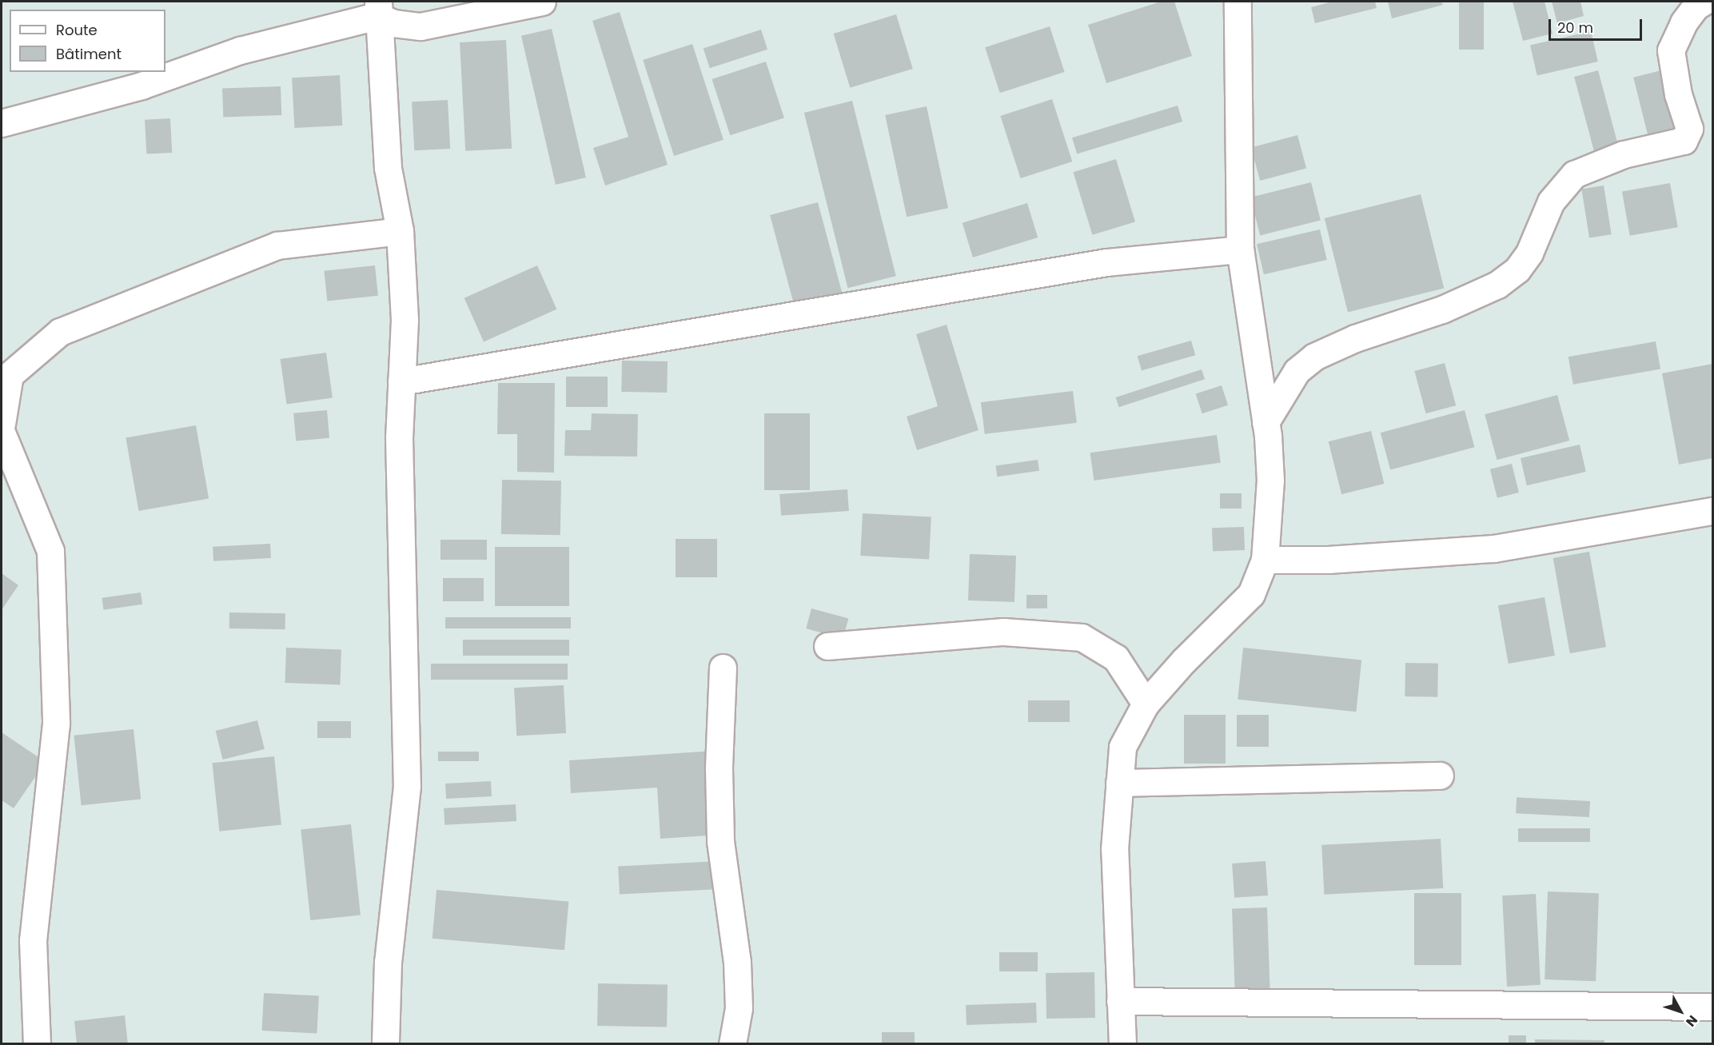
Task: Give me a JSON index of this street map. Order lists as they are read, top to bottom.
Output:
{
  "legend": ["Route", "Bâtiment"],
  "scale_bar": "20 m",
  "north": "bottom right"
}
